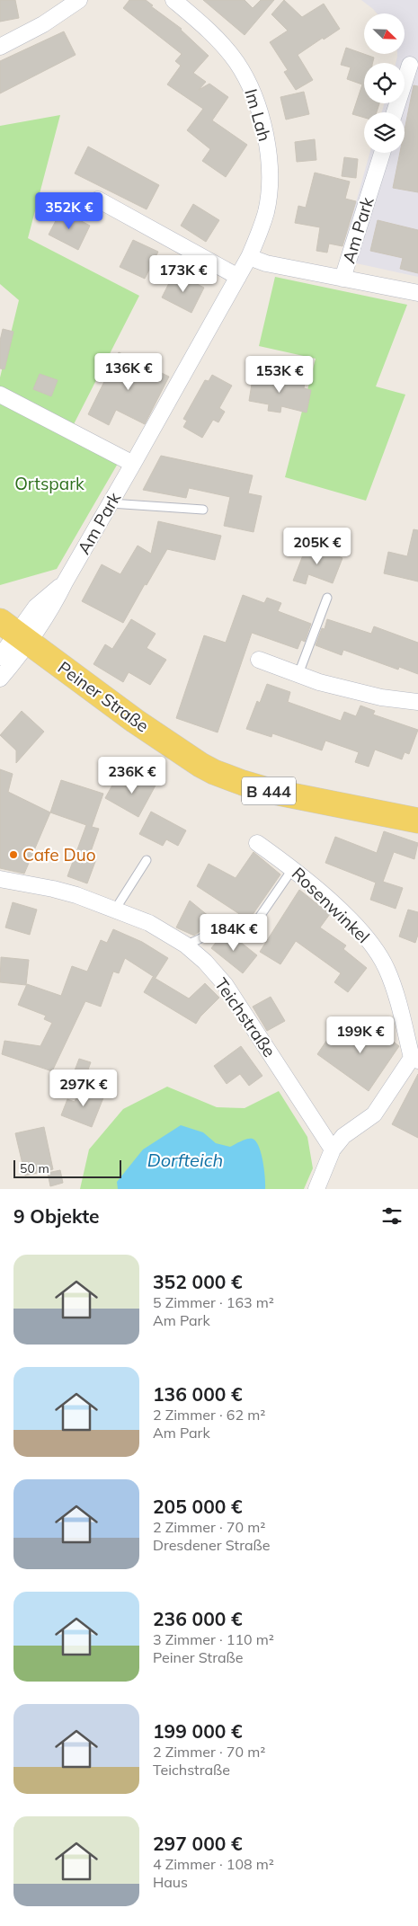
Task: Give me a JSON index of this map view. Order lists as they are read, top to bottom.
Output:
{
  "streets": {
    "main road": ["Peiner Straße", "B 444"],
    "street": [
      "Im Lah",
      "Am Park",
      "Rosenwinkel",
      "Teichstraße"
    ]
  },
  "crossings": [
    ["Im Lah", "Am Park"],
    ["Am Park", "Peiner Straße"]
  ],
  "water": ["Dorfteich"],
  "parks": ["Ortspark"],
  "places": ["Cafe Duo"],
  "scale_bar": "50 m",
  "north": "bottom right",
  "page": {
    "price": [
      "352K €",
      "173K €",
      "136K €",
      "153K €",
      "205K €",
      "236K €",
      "184K €",
      "199K €",
      "297K €"
    ],
    "scale": "50 m",
    "heading": "9 Objekte",
    "list": [
      {
        "name": "352 000 €",
        "note": "5 Zimmer · 163 m² · Am Park"
      },
      {
        "name": "136 000 €",
        "note": "2 Zimmer · 62 m² · Am Park"
      },
      {
        "name": "205 000 €",
        "note": "2 Zimmer · 70 m² · Dresdener Straße"
      },
      {
        "name": "236 000 €",
        "note": "3 Zimmer · 110 m² · Peiner Straße"
      },
      {
        "name": "199 000 €",
        "note": "2 Zimmer · 70 m² · Teichstraße"
      },
      {
        "name": "297 000 €",
        "note": "4 Zimmer · 108 m² · Haus"
      }
    ]
  }
}
